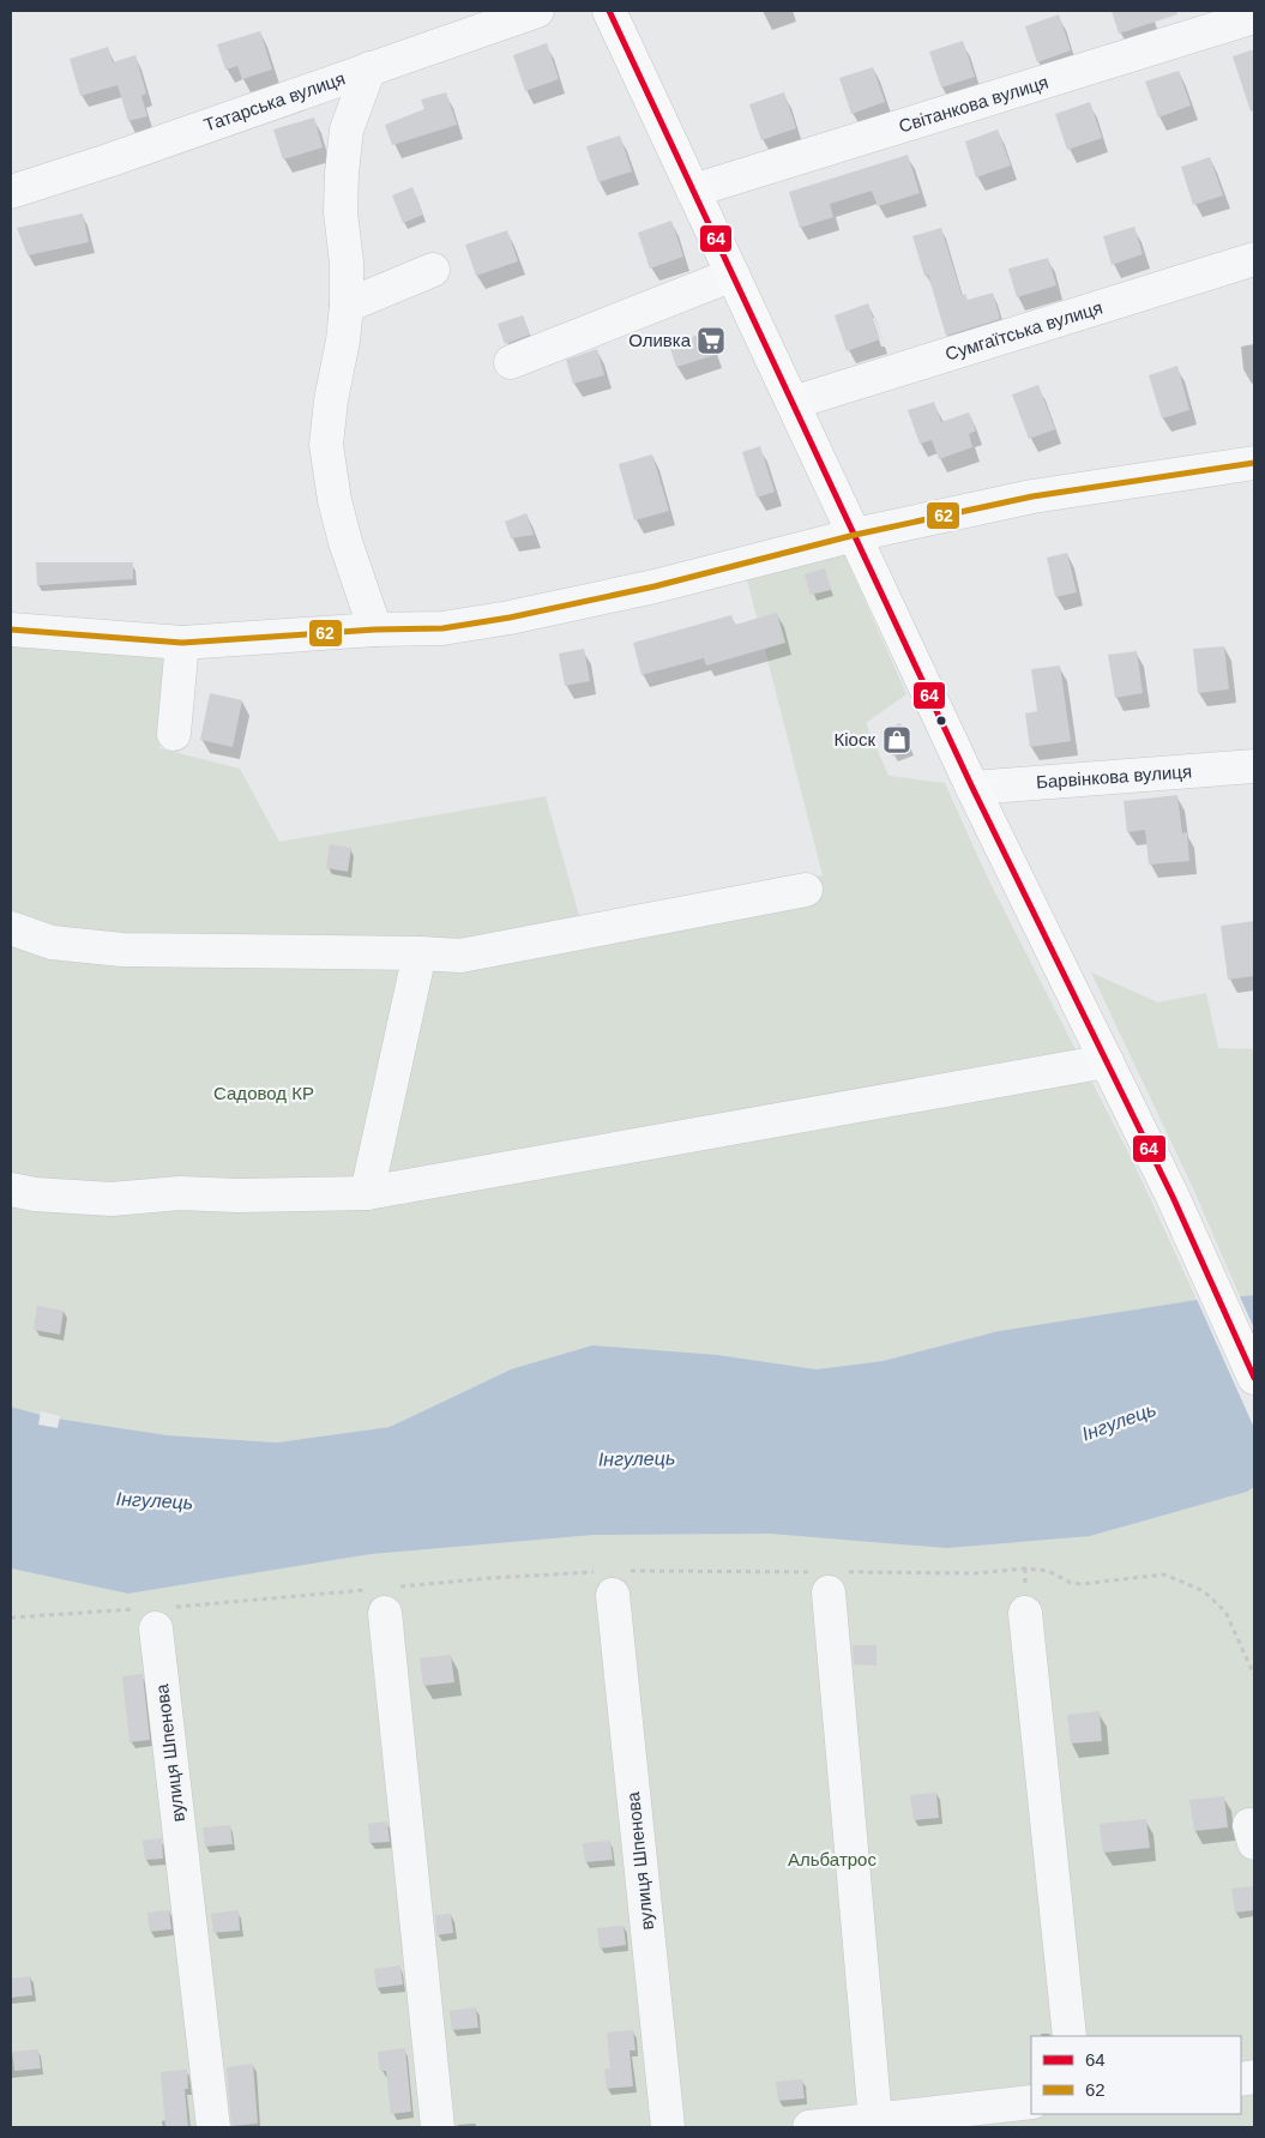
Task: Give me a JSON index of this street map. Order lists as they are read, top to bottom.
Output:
{
  "streets": {
    "street": [
      "Татарська вулиця",
      "Світанкова вулиця",
      "Сумгаїтська вулиця",
      "Барвінкова вулиця",
      "вулиця Шпенова"
    ]
  },
  "water": ["Інгулець"],
  "parks": ["Садовод КР", "Альбатрос"],
  "places": {
    "supermarket": ["Оливка"],
    "shop": ["Кіоск"]
  },
  "lines": ["transit line 64", "transit line 62"],
  "legend": ["64", "62"]
}
